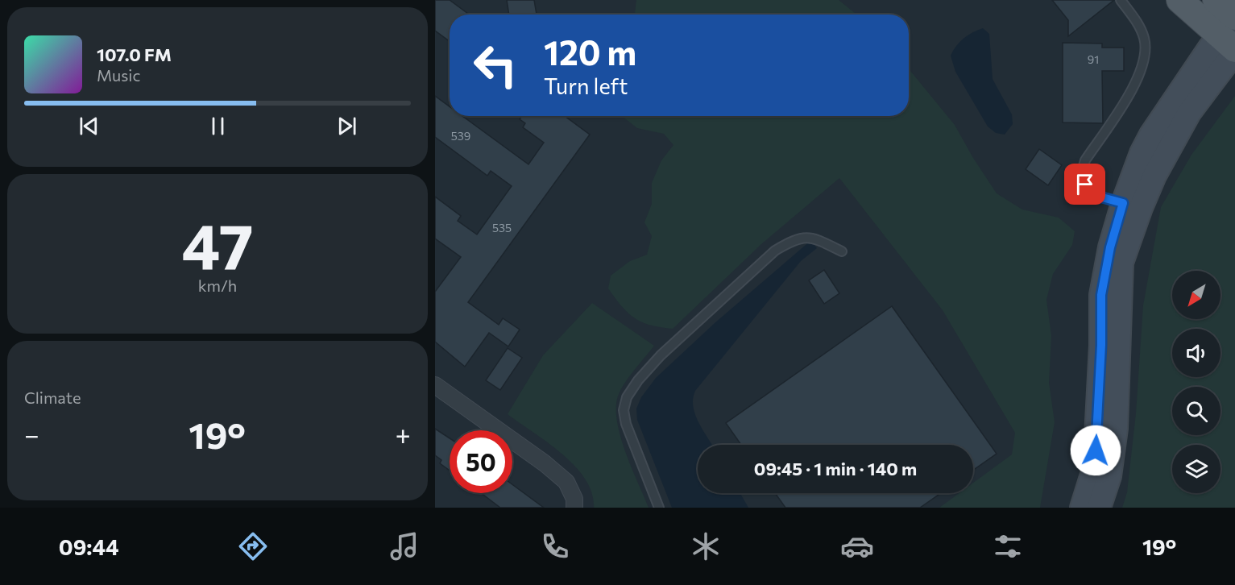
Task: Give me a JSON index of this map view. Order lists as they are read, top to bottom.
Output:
{
  "house_numbers": ["91", "539", "535"],
  "north": "bottom left",
  "page": {
    "turn": ["120 m", "Turn left"],
    "song": ["107.0 FM", "Music"],
    "tile": [
      ["47", "km/h"],
      "Climate"
    ],
    "heat": ["−", "19°", "+"],
    "limit": "50",
    "trip": "09:45 · 1 min · 140 m",
    "tabs": ["09:44", "19°"]
  }
}
